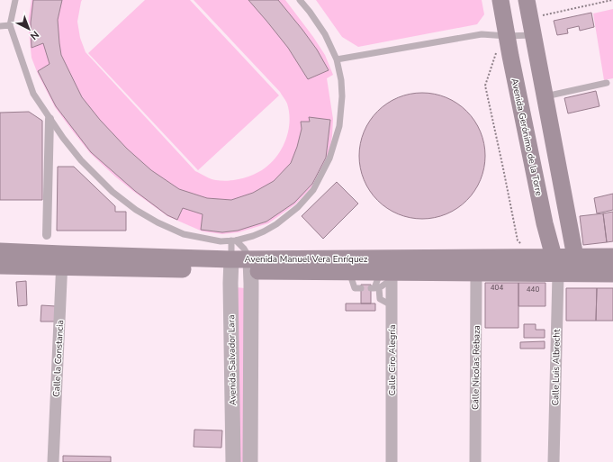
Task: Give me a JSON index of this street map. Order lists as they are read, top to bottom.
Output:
{
  "streets": {
    "main road": ["Avenida Gerónimo de la Torre", "Avenida Manuel Vera Enríquez"],
    "street": [
      "Calle la Constancia",
      "Avenida Salvador Lara",
      "Calle Ciro Alegría",
      "Calle Nicolas Rebaza",
      "Calle Luis Albrecht"
    ]
  },
  "crossings": [
    ["Avenida Gerónimo de la Torre", "Avenida Manuel Vera Enríquez"],
    ["Avenida Gerónimo de la Torre", "Calle Luis Albrecht"],
    ["Avenida Manuel Vera Enríquez", "Calle la Constancia"],
    ["Avenida Manuel Vera Enríquez", "Avenida Salvador Lara"],
    ["Avenida Manuel Vera Enríquez", "Calle Ciro Alegría"],
    ["Avenida Manuel Vera Enríquez", "Calle Nicolas Rebaza"],
    ["Avenida Manuel Vera Enríquez", "Calle Luis Albrecht"]
  ],
  "house_numbers": ["404", "440"],
  "north": "bottom right"
}
